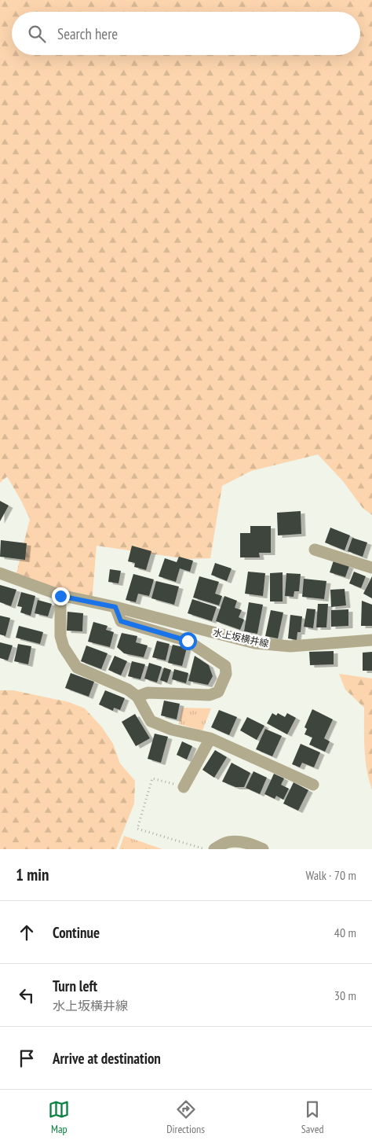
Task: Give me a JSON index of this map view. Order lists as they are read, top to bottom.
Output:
{
  "streets": {
    "street": ["水上坂横井線"]
  },
  "page": {
    "search": "Search here",
    "heading": ["1 min", "Walk · 70 m"],
    "list": [
      ["Continue", "40 m"],
      ["Turn left", "水上坂横井線", "30 m"],
      "Arrive at destination"
    ],
    "nav": ["Map", "Directions", "Saved"]
  }
}
